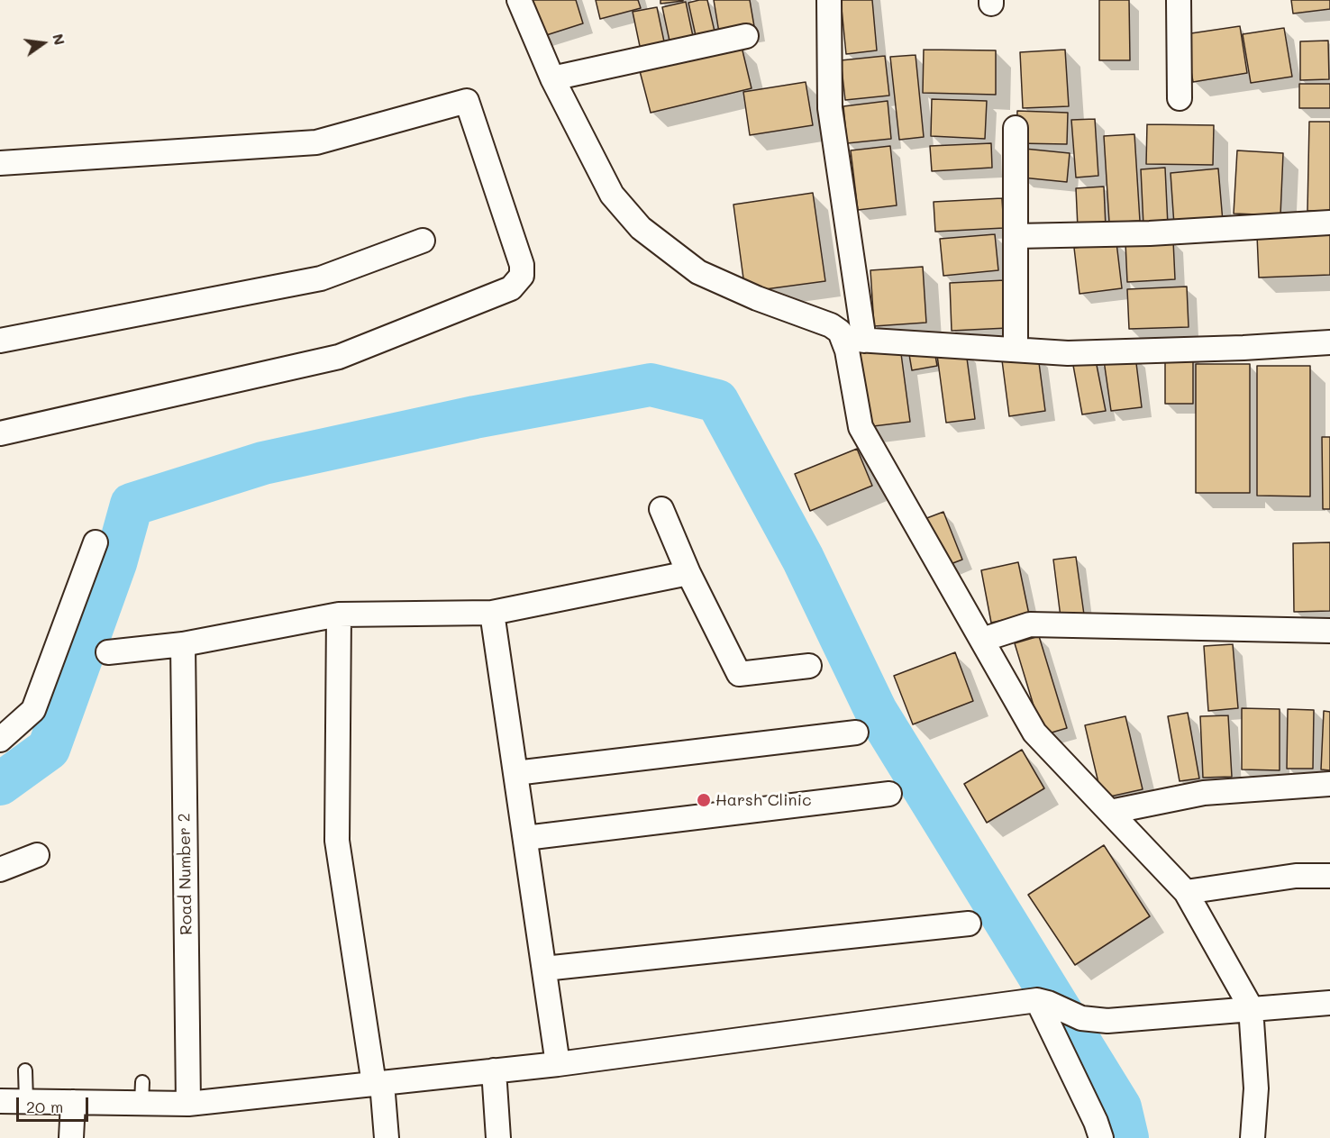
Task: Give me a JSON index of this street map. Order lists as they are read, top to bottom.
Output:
{
  "streets": {
    "street": ["Road Number 2"]
  },
  "places": ["Harsh Clinic"],
  "scale_bar": "20 m",
  "north": "right"
}
